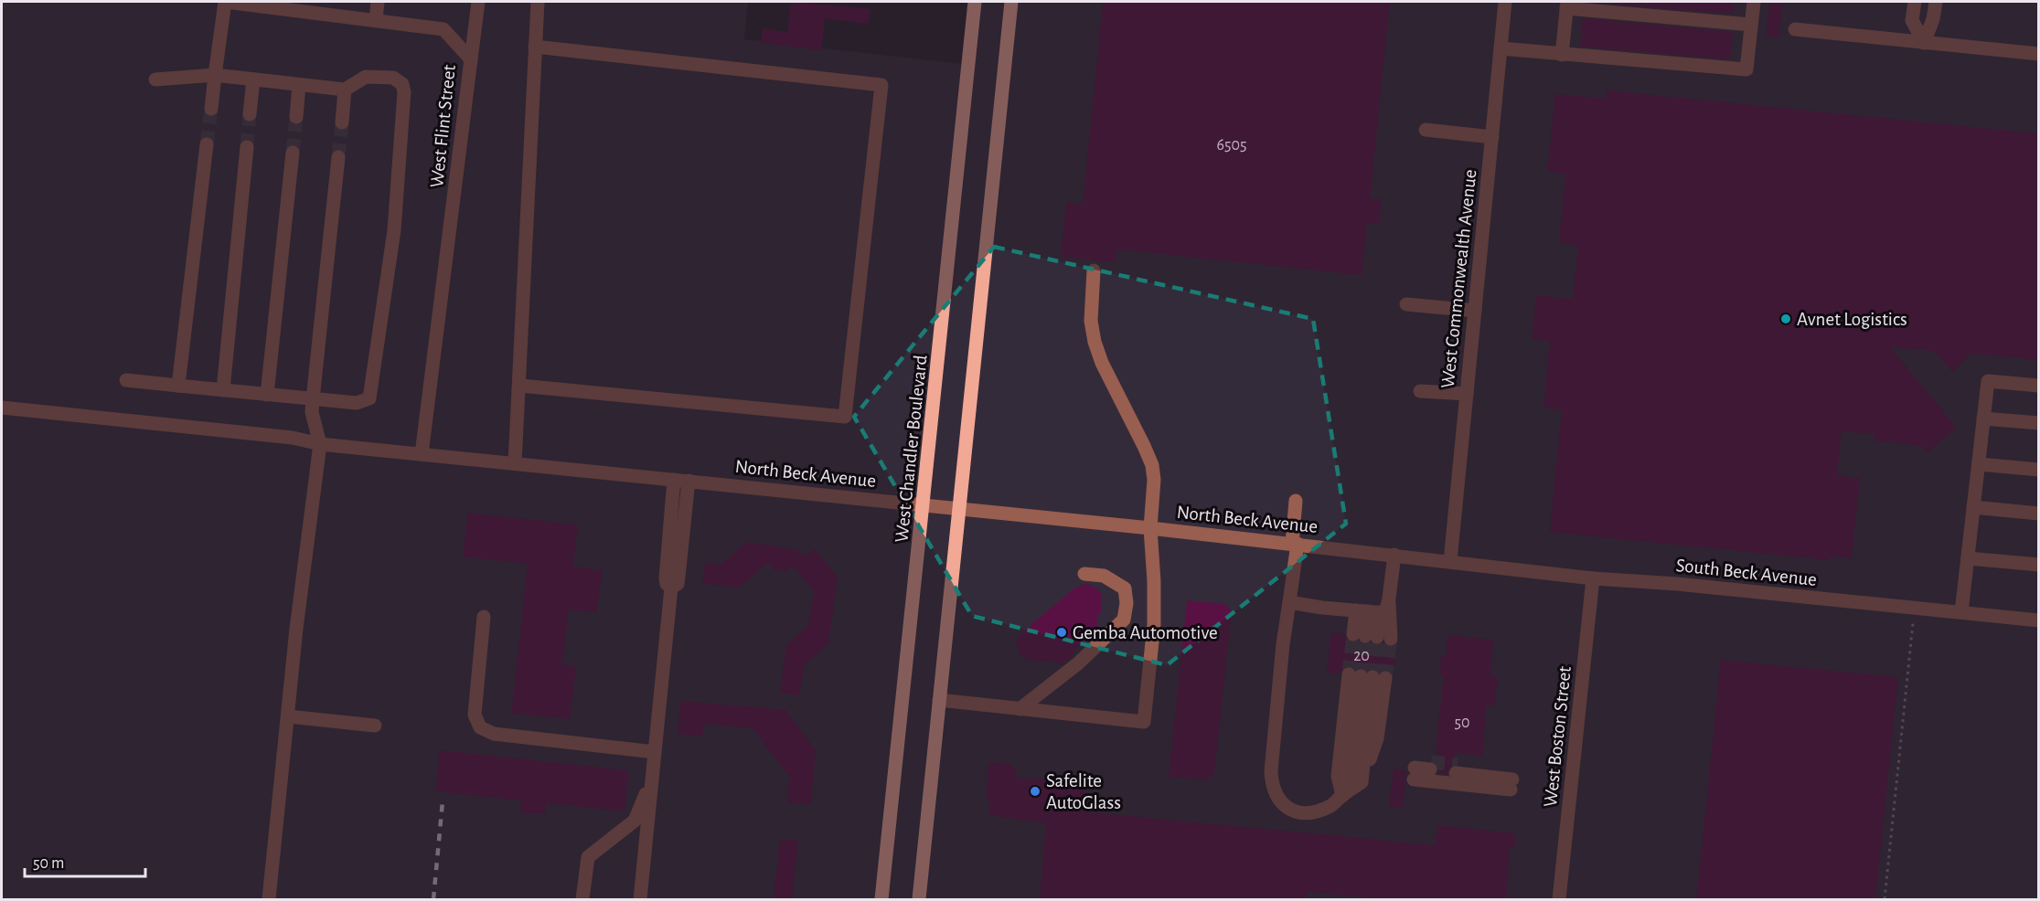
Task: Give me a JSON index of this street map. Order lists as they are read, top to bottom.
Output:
{
  "streets": {
    "main road": ["West Chandler Boulevard"],
    "street": [
      "West Flint Street",
      "West Commonwealth Avenue",
      "North Beck Avenue",
      "South Beck Avenue",
      "West Boston Street"
    ]
  },
  "crossings": [
    ["West Flint Street", "North Beck Avenue"],
    ["West Commonwealth Avenue", "North Beck Avenue"],
    ["West Commonwealth Avenue", "South Beck Avenue"],
    ["West Chandler Boulevard", "North Beck Avenue"],
    ["North Beck Avenue", "South Beck Avenue"],
    ["South Beck Avenue", "West Boston Street"]
  ],
  "places": ["Avnet Logistics", "Gemba Automotive", "Safelite AutoGlass"],
  "house_numbers": ["6505", "20", "50"],
  "scale_bar": "50 m"
}
